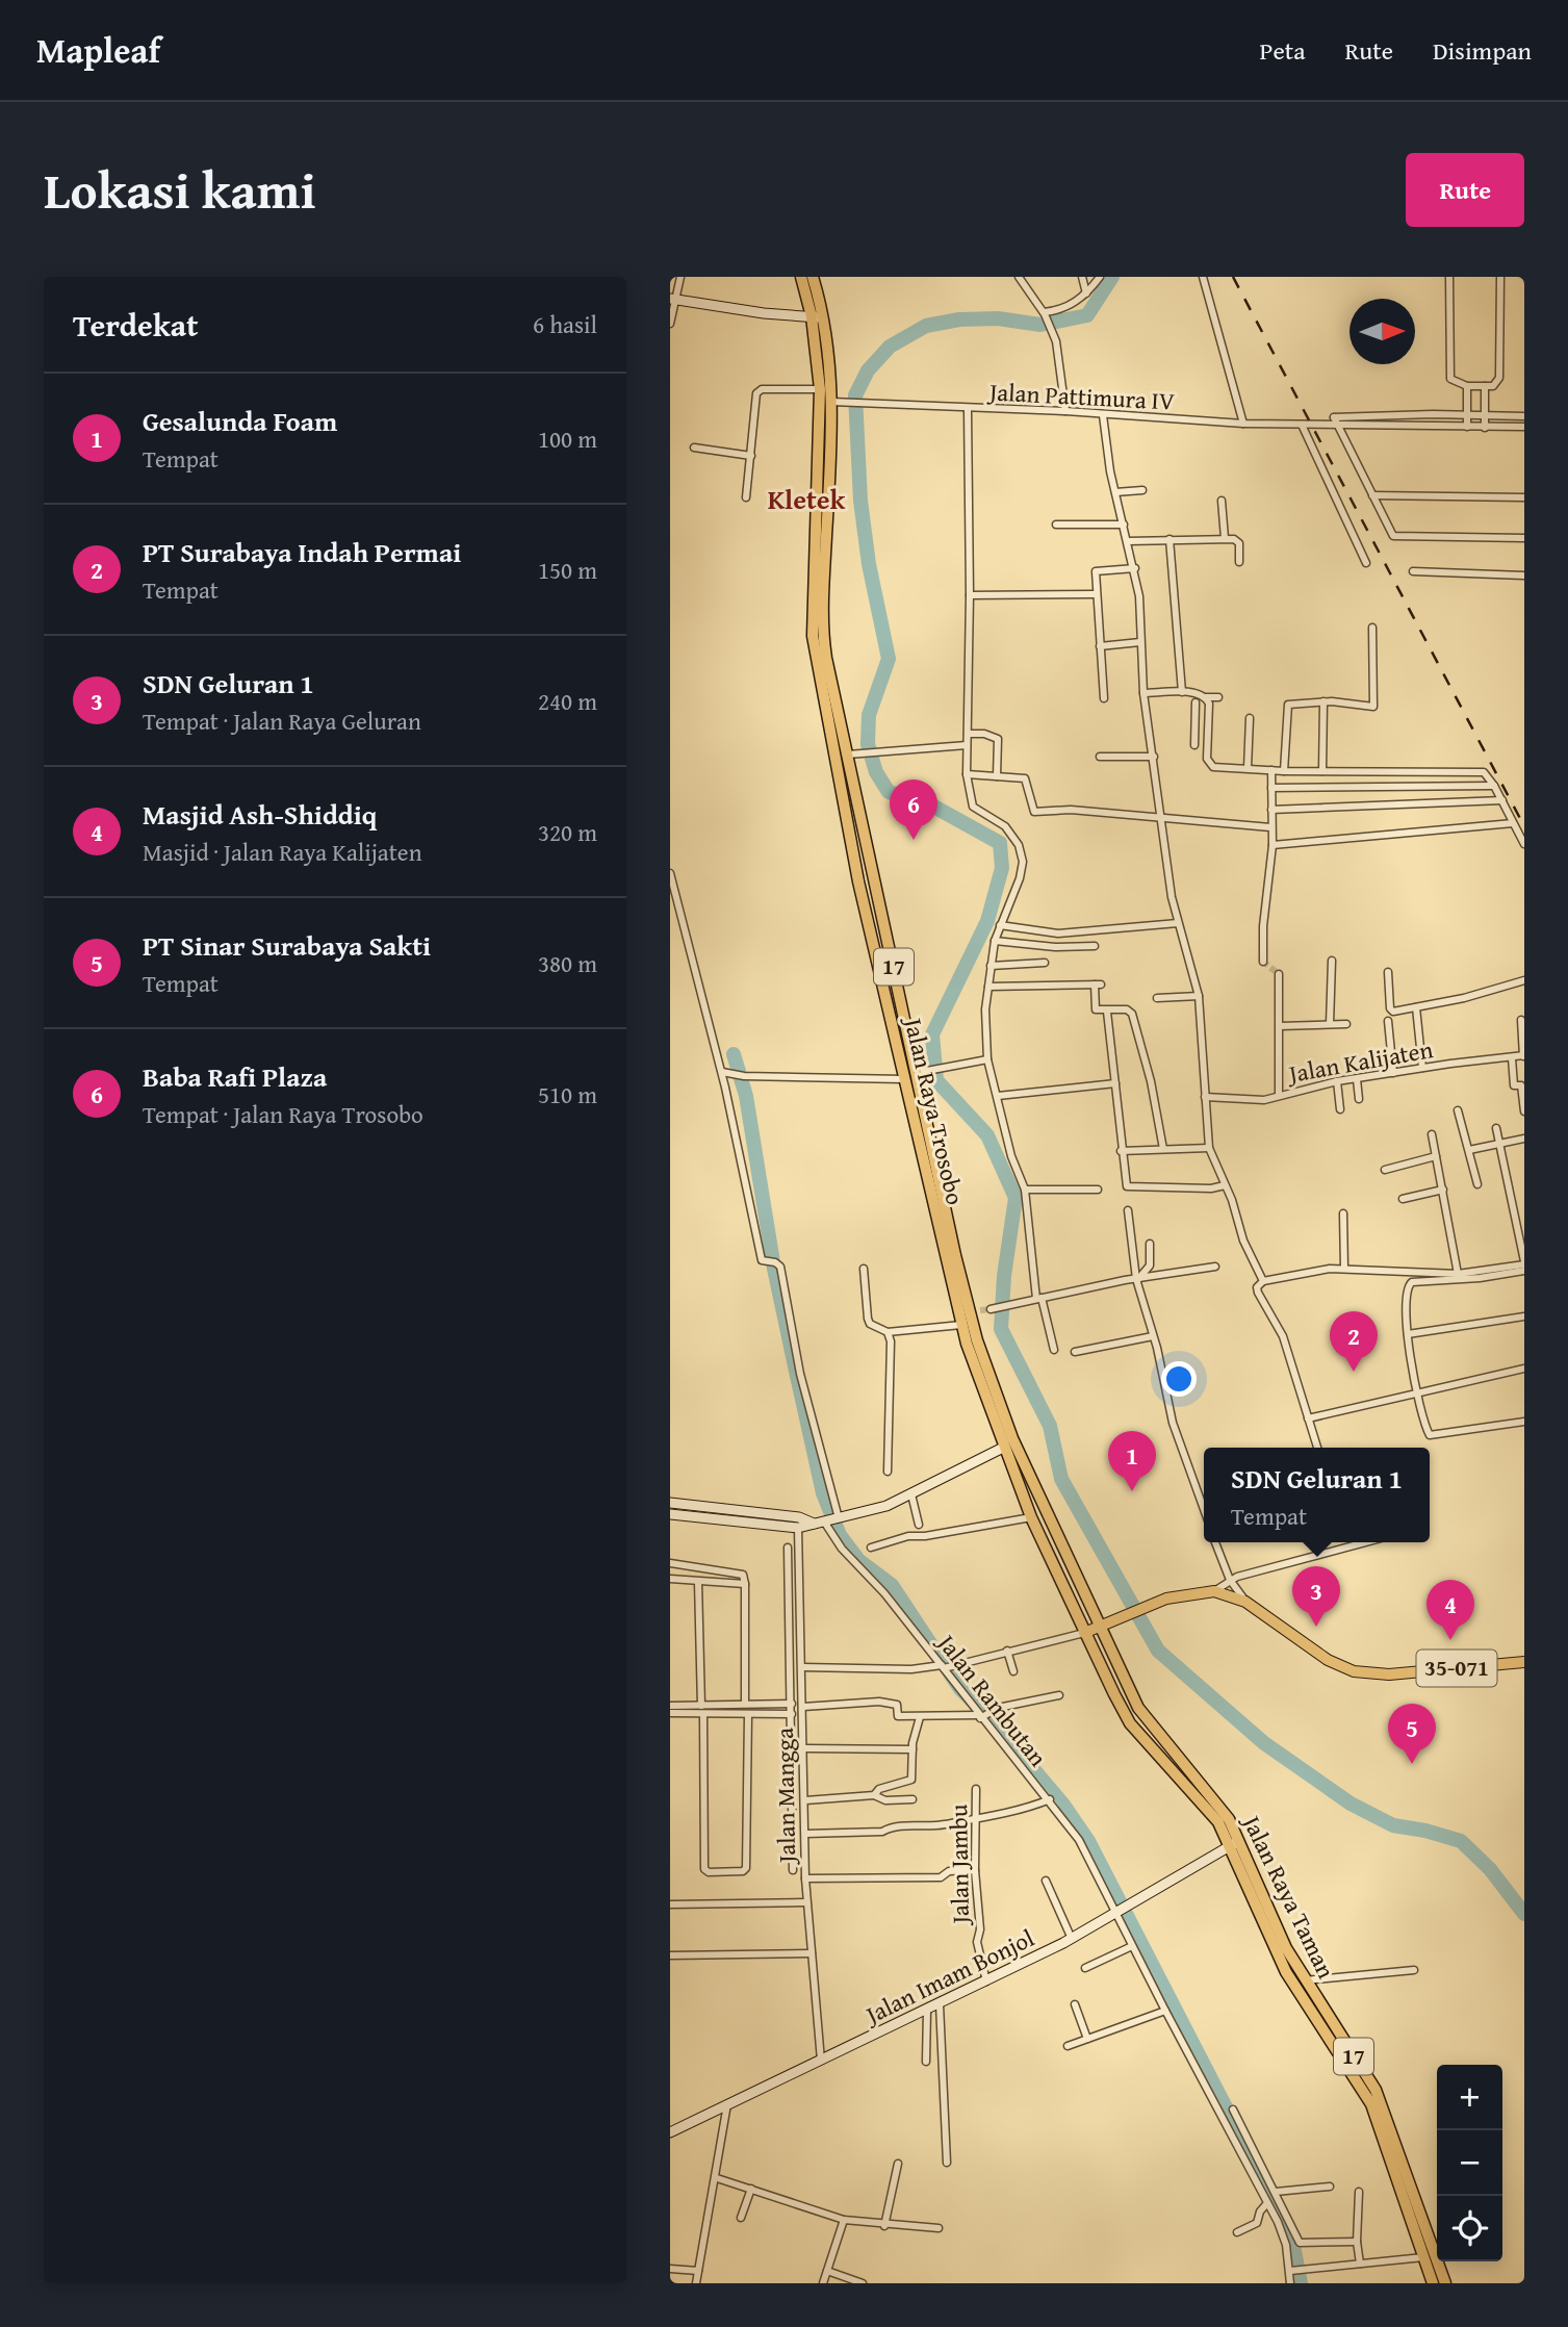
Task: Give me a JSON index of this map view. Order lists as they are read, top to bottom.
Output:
{
  "streets": {
    "highway": ["17", "Jalan Raya Trosobo", "Jalan Raya Taman"],
    "main road": ["35-071"],
    "street": [
      "Jalan Pattimura IV",
      "Jalan Kalijaten",
      "Jalan Rambutan",
      "Jalan Mangga",
      "Jalan Jambu",
      "Jalan Imam Bonjol"
    ]
  },
  "crossings": [
    ["Jalan Pattimura IV", "Jalan Raya Trosobo"],
    ["Jalan Raya Trosobo", "35-071"],
    ["Jalan Raya Trosobo", "Jalan Raya Taman"],
    ["35-071", "Jalan Raya Taman"],
    ["Jalan Rambutan", "Jalan Imam Bonjol"],
    ["Jalan Mangga", "Jalan Imam Bonjol"],
    ["Jalan Jambu", "Jalan Imam Bonjol"],
    ["Jalan Raya Taman", "Jalan Imam Bonjol"]
  ],
  "districts": ["Kletek"],
  "north": "right",
  "page": {
    "header": "Mapleaf",
    "nav": ["Peta", "Rute", "Disimpan"],
    "title": "Lokasi kami",
    "buttons": "Rute",
    "heading": ["Terdekat", "6 hasil"],
    "list": [
      {
        "mark": "1",
        "name": "Gesalunda Foam",
        "note": "Tempat",
        "value": "100 m"
      },
      {
        "mark": "2",
        "name": "PT Surabaya Indah Permai",
        "note": "Tempat",
        "value": "150 m"
      },
      {
        "mark": "3",
        "name": "SDN Geluran 1",
        "note": "Tempat · Jalan Raya Geluran",
        "value": "240 m"
      },
      {
        "mark": "4",
        "name": "Masjid Ash-Shiddiq",
        "note": "Masjid · Jalan Raya Kalijaten",
        "value": "320 m"
      },
      {
        "mark": "5",
        "name": "PT Sinar Surabaya Sakti",
        "note": "Tempat",
        "value": "380 m"
      },
      {
        "mark": "6",
        "name": "Baba Rafi Plaza",
        "note": "Tempat · Jalan Raya Trosobo",
        "value": "510 m"
      }
    ],
    "pins": [
      "6",
      "2",
      "1",
      "3",
      "4",
      "5"
    ],
    "popup": ["SDN Geluran 1", "Tempat"],
    "map_buttons": ["+", "−"]
  }
}
